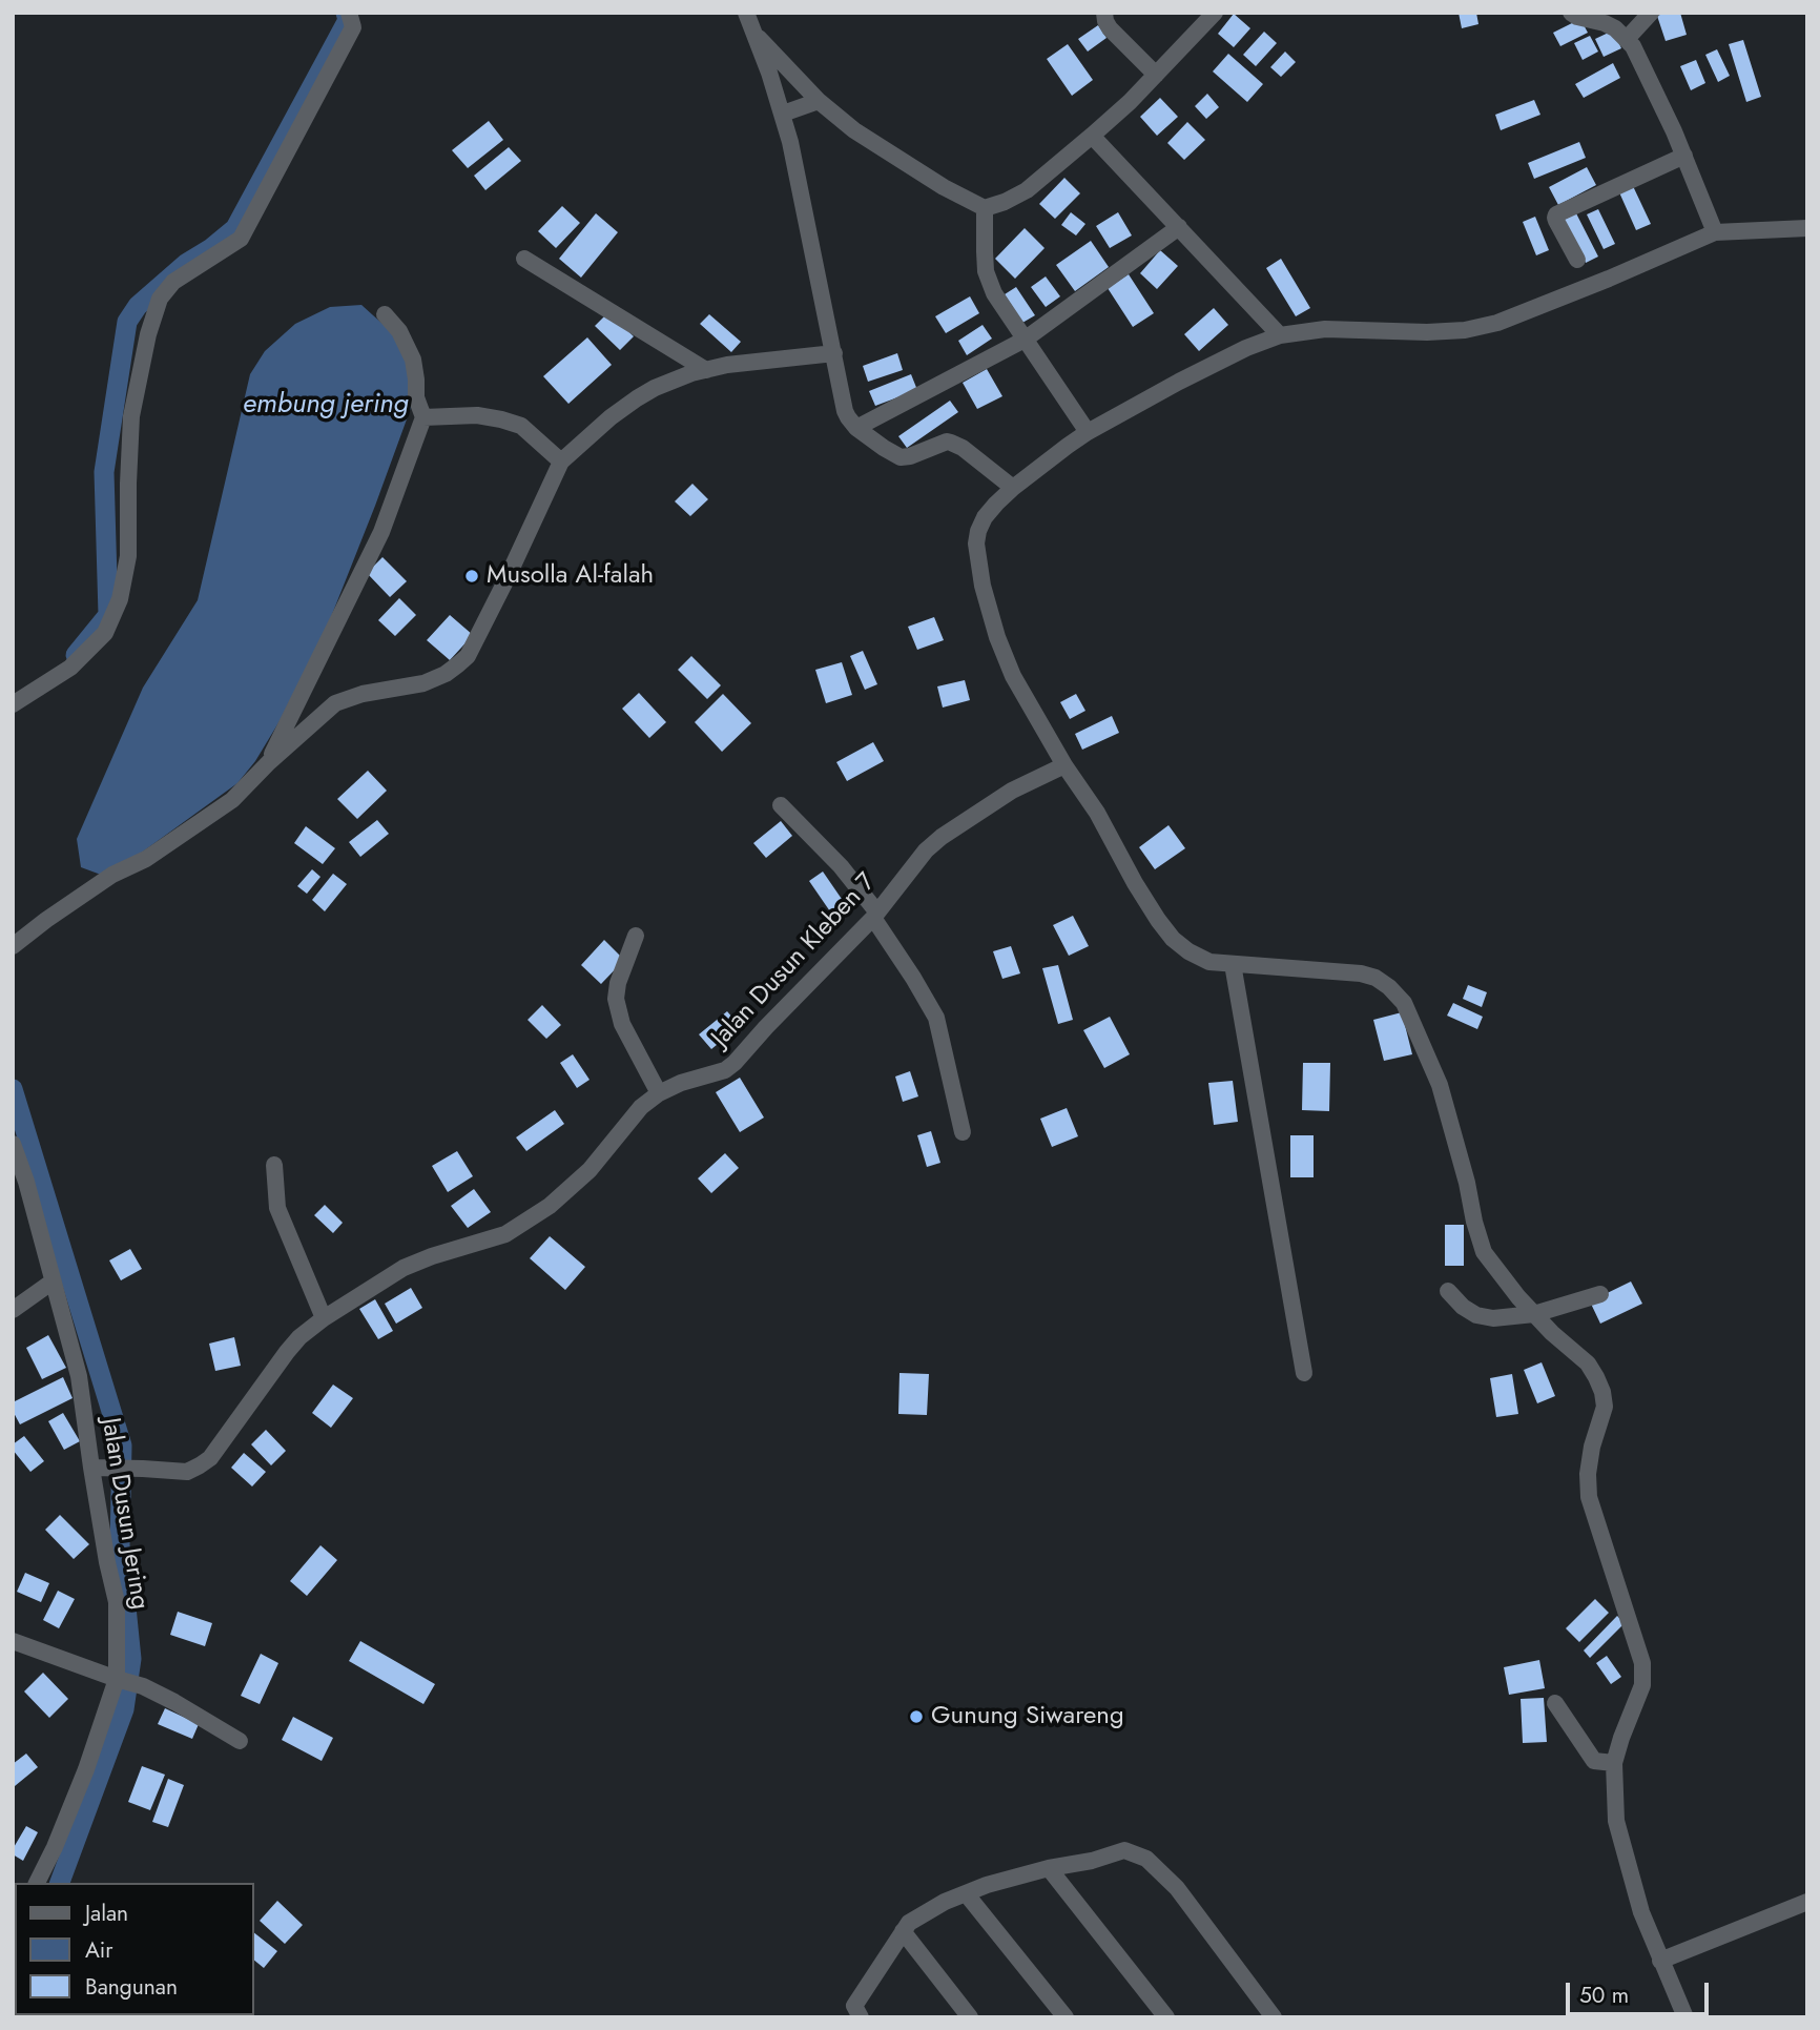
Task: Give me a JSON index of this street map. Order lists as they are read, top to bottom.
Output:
{
  "streets": {
    "street": ["Jalan Dusun Kleben 7", "Jalan Dusun Jering"]
  },
  "crossings": [
    ["Jalan Dusun Kleben 7", "Jalan Dusun Jering"]
  ],
  "water": ["embung jering"],
  "places": ["Musolla Al-falah", "Gunung Siwareng"],
  "legend": ["Jalan", "Air", "Bangunan"],
  "scale_bar": "50 m"
}
